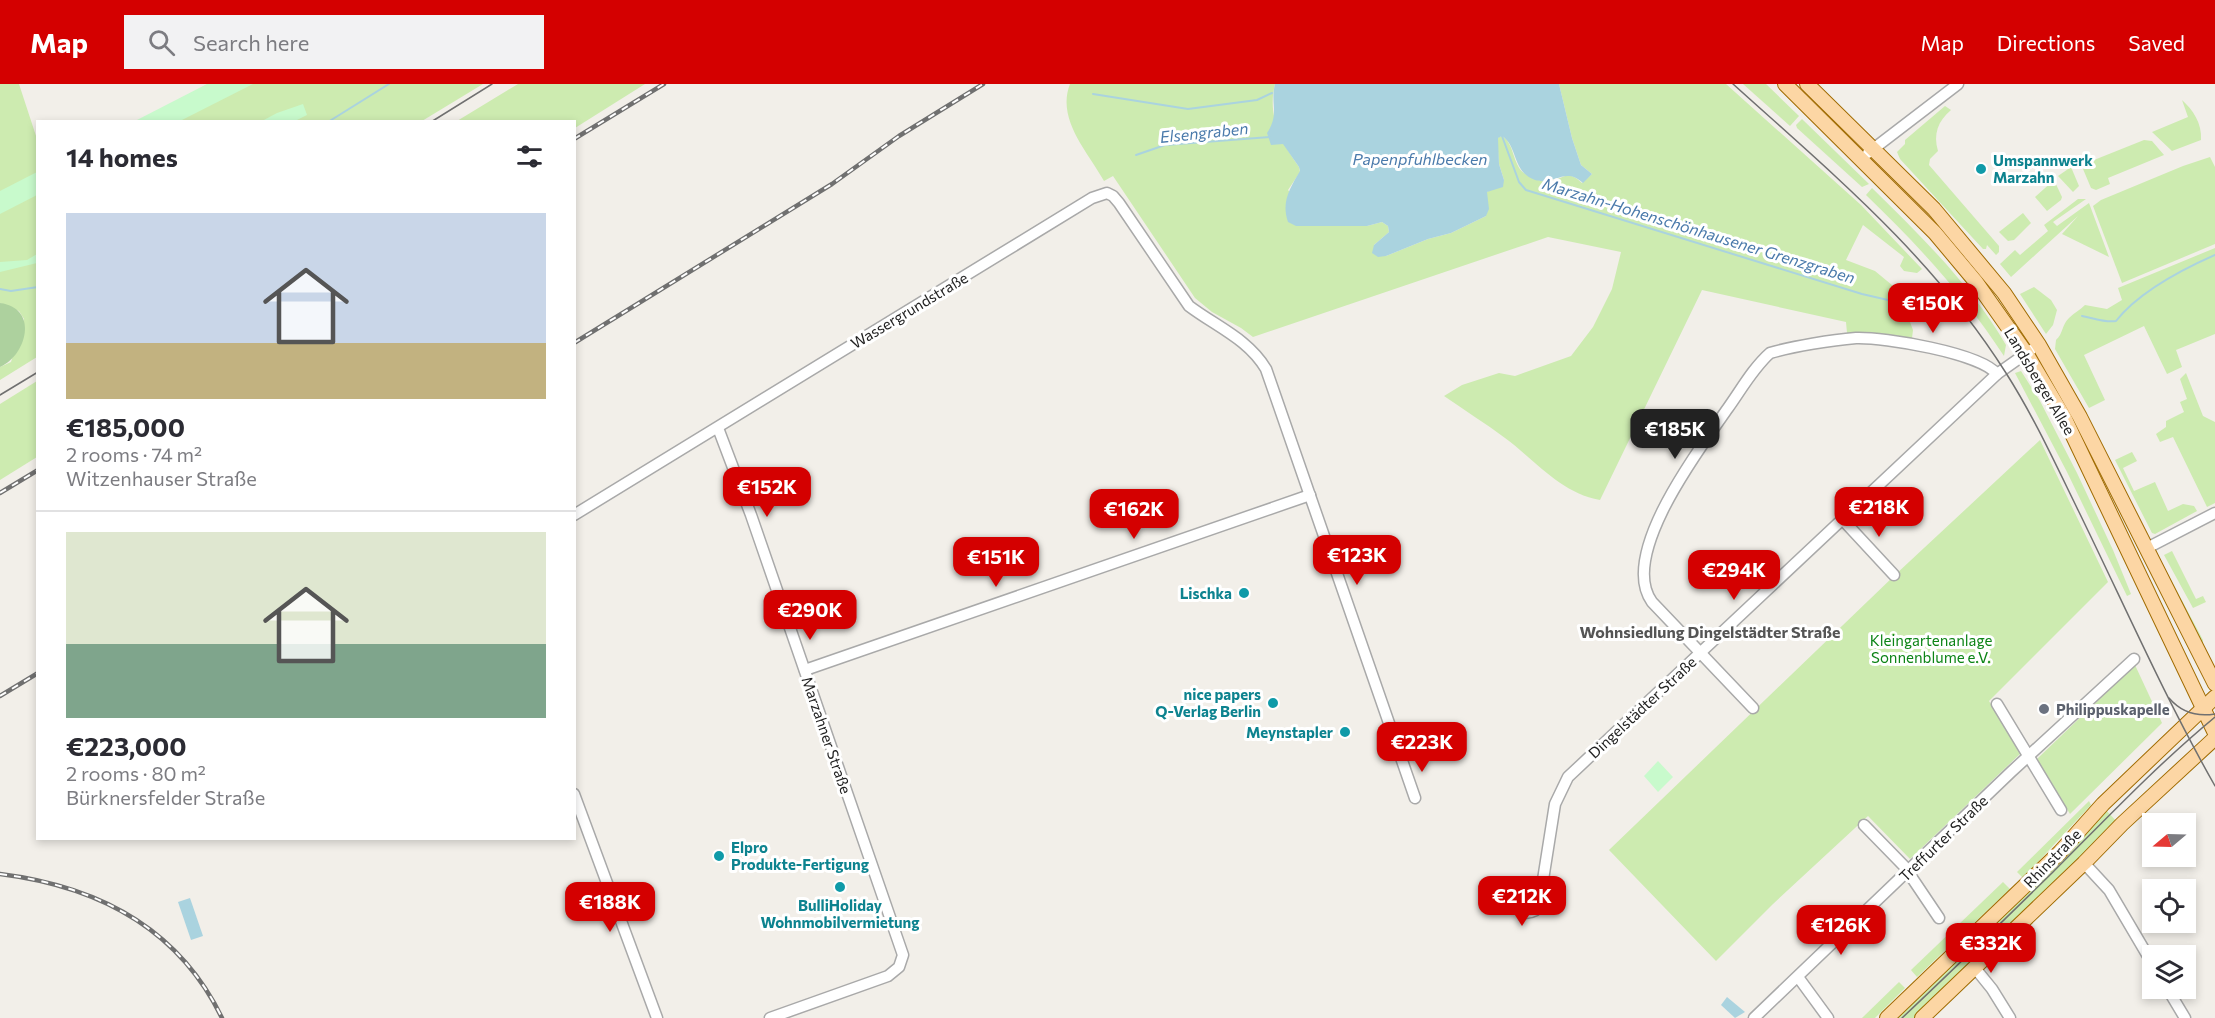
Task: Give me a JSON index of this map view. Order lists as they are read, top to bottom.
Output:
{
  "streets": {
    "main road": ["Landsberger Allee", "Rhinstraße"],
    "street": [
      "Wassergrundstraße",
      "Dingelstädter Straße",
      "Marzahner Straße",
      "Treffurter Straße"
    ]
  },
  "crossings": [
    ["Wassergrundstraße", "Marzahner Straße"],
    ["Landsberger Allee", "Dingelstädter Straße"],
    ["Landsberger Allee", "Rhinstraße"]
  ],
  "districts": ["Wohnsiedlung Dingelstädter Straße"],
  "water": ["Elsengraben", "Papenpfuhlbecken", "Marzahn-Hohenschönhausener Grenzgraben"],
  "parks": ["Kleingartenanlage Sonnenblume e.V."],
  "places": [
    "Umspannwerk Marzahn",
    "Lischka",
    "nice papers Q-Verlag Berlin",
    "Philippuskapelle",
    "Meynstapler",
    "Elpro Produkte-Fertigung",
    "BulliHoliday Wohnmobilvermietung"
  ],
  "north": "left",
  "page": {
    "header": "Map",
    "search": "Search here",
    "nav": ["Map", "Directions", "Saved"],
    "heading": "14 homes",
    "list": [
      {
        "name": "€185,000",
        "note": "2 rooms · 74 m² · Witzenhauser Straße"
      },
      {
        "name": "€223,000",
        "note": "2 rooms · 80 m² · Bürknersfelder Straße"
      }
    ],
    "price": [
      "€150K",
      "€185K",
      "€152K",
      "€218K",
      "€162K",
      "€123K",
      "€151K",
      "€294K",
      "€290K",
      "€223K",
      "€212K",
      "€188K",
      "€126K",
      "€332K"
    ]
  }
}
